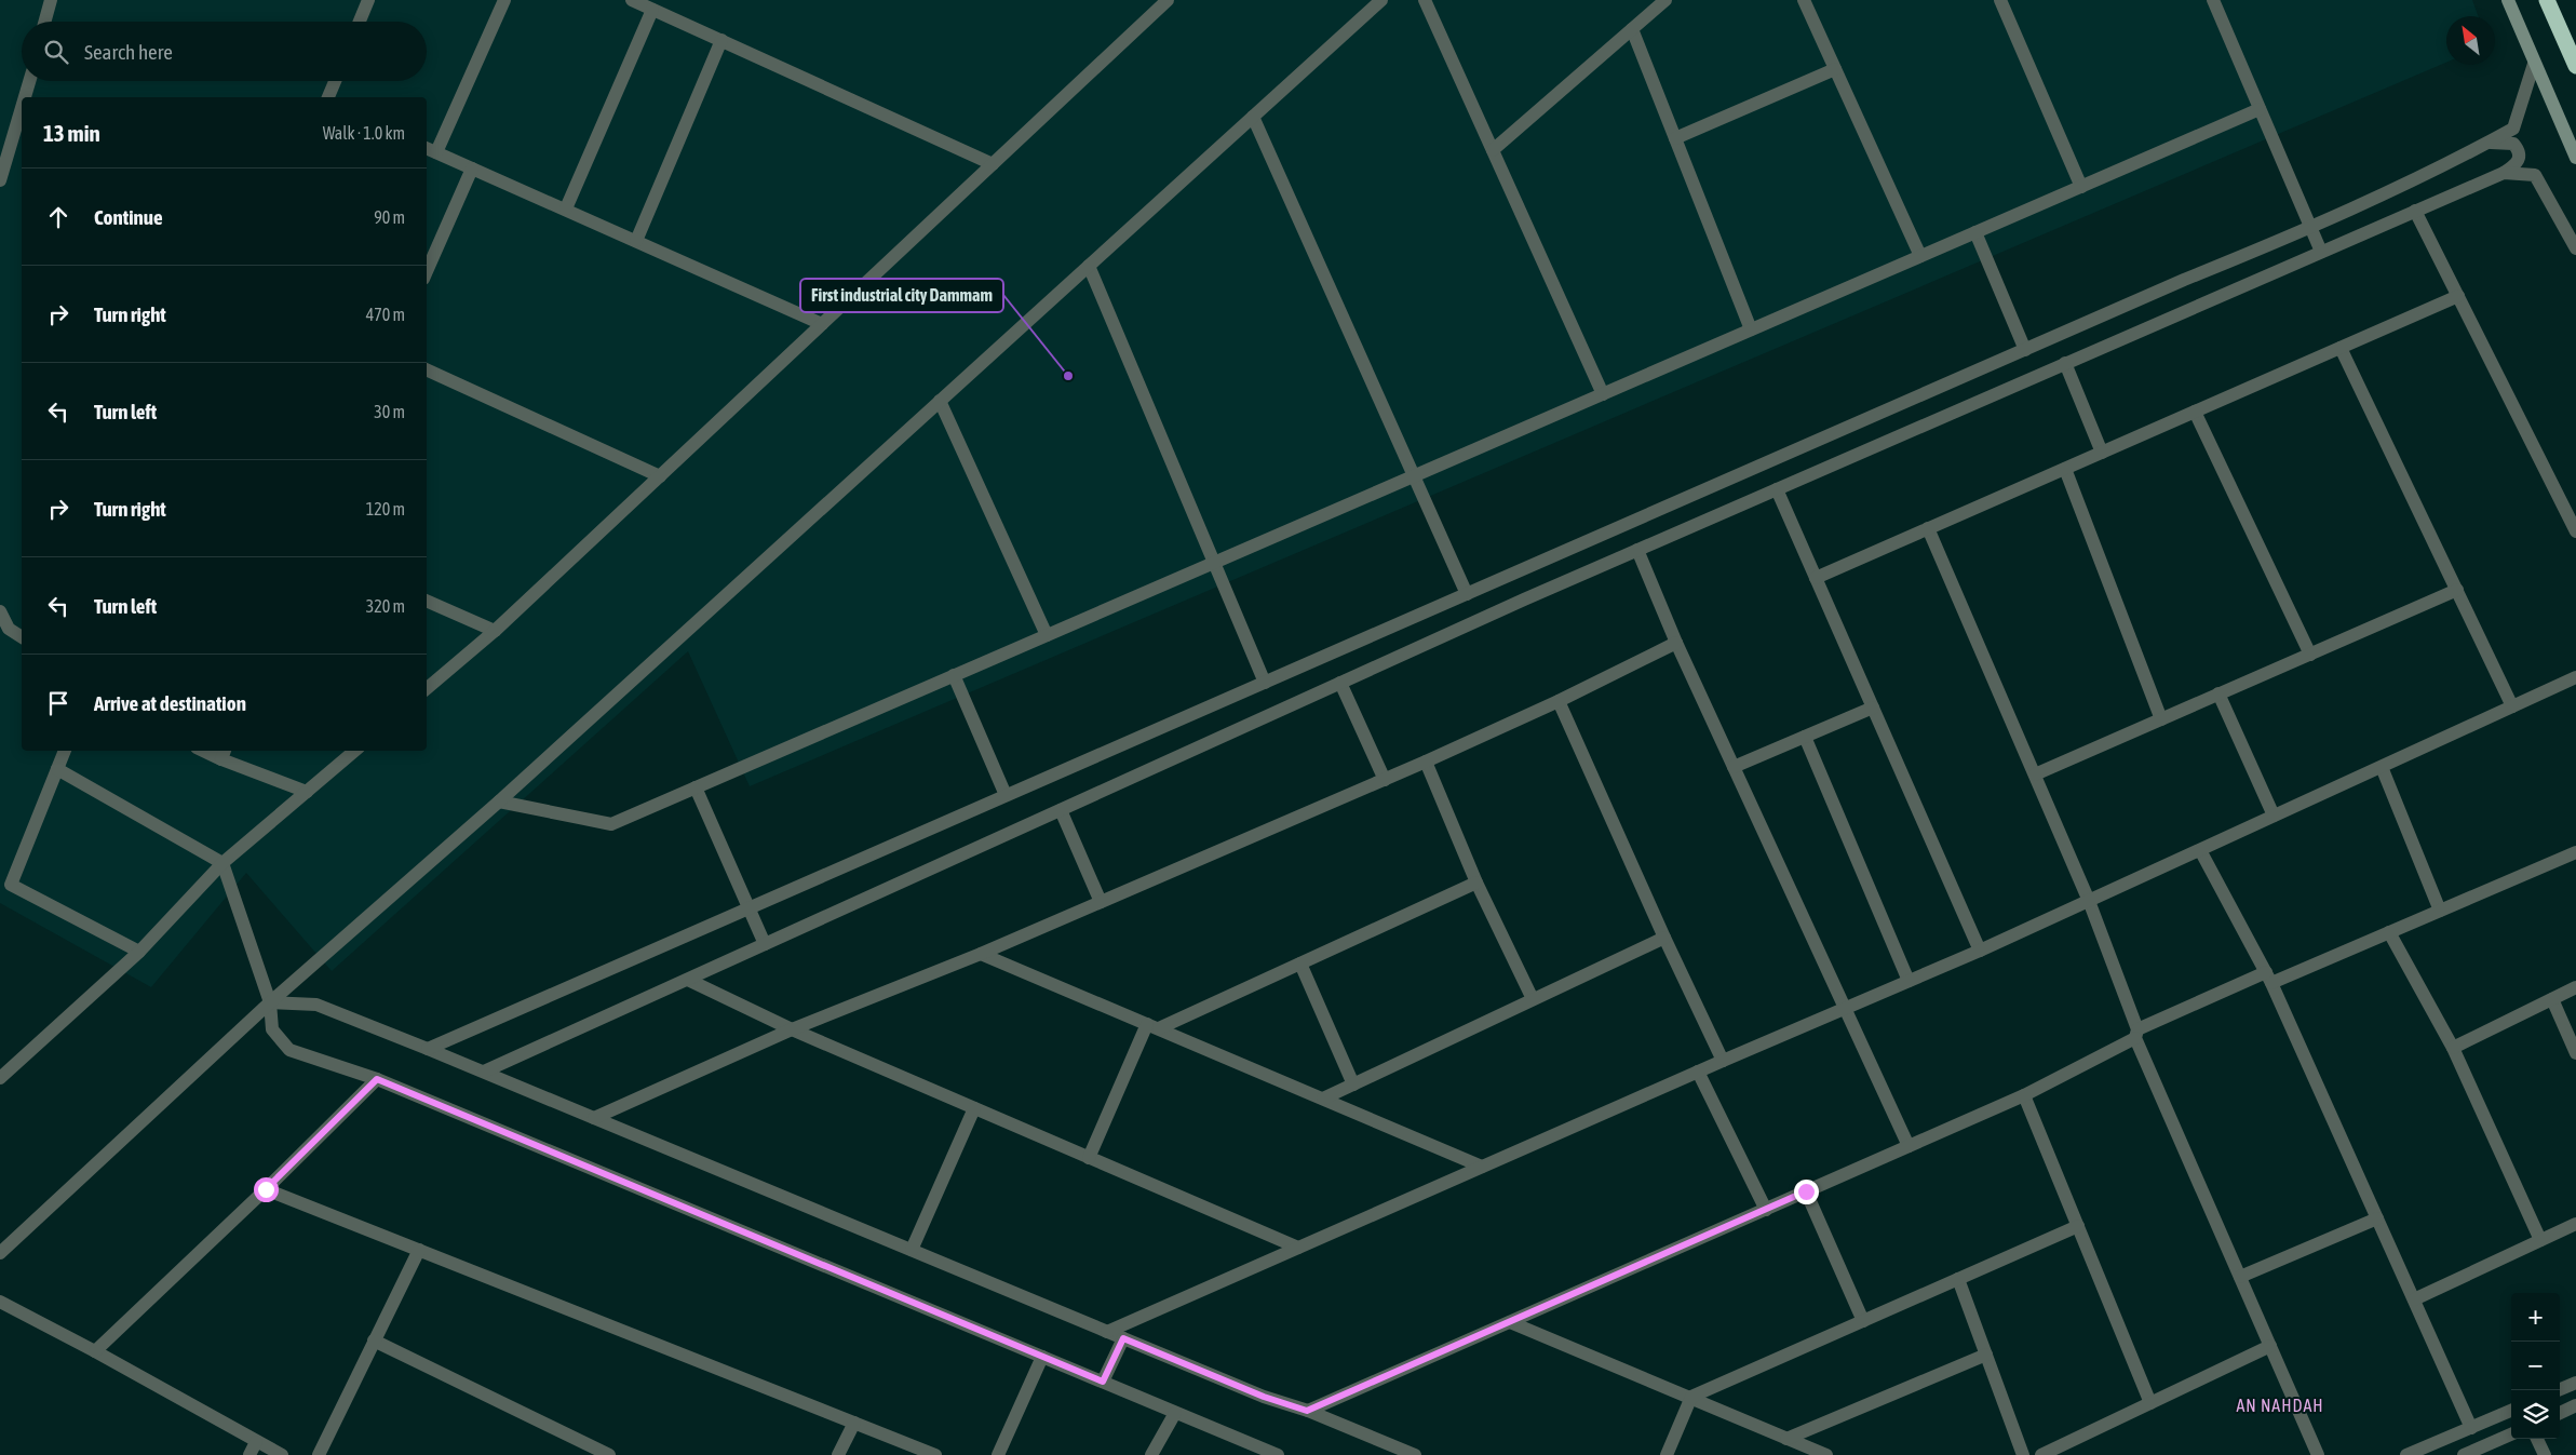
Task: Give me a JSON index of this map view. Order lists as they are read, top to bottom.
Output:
{
  "districts": ["AN NAHDAH"],
  "places": ["First industrial city Dammam"],
  "north": "top left",
  "page": {
    "search": "Search here",
    "heading": ["13 min", "Walk · 1.0 km"],
    "list": [
      ["Continue", "90 m"],
      ["Turn right", "470 m"],
      ["Turn left", "30 m"],
      ["Turn right", "120 m"],
      ["Turn left", "320 m"],
      "Arrive at destination"
    ],
    "map_buttons": ["+", "−"]
  }
}
